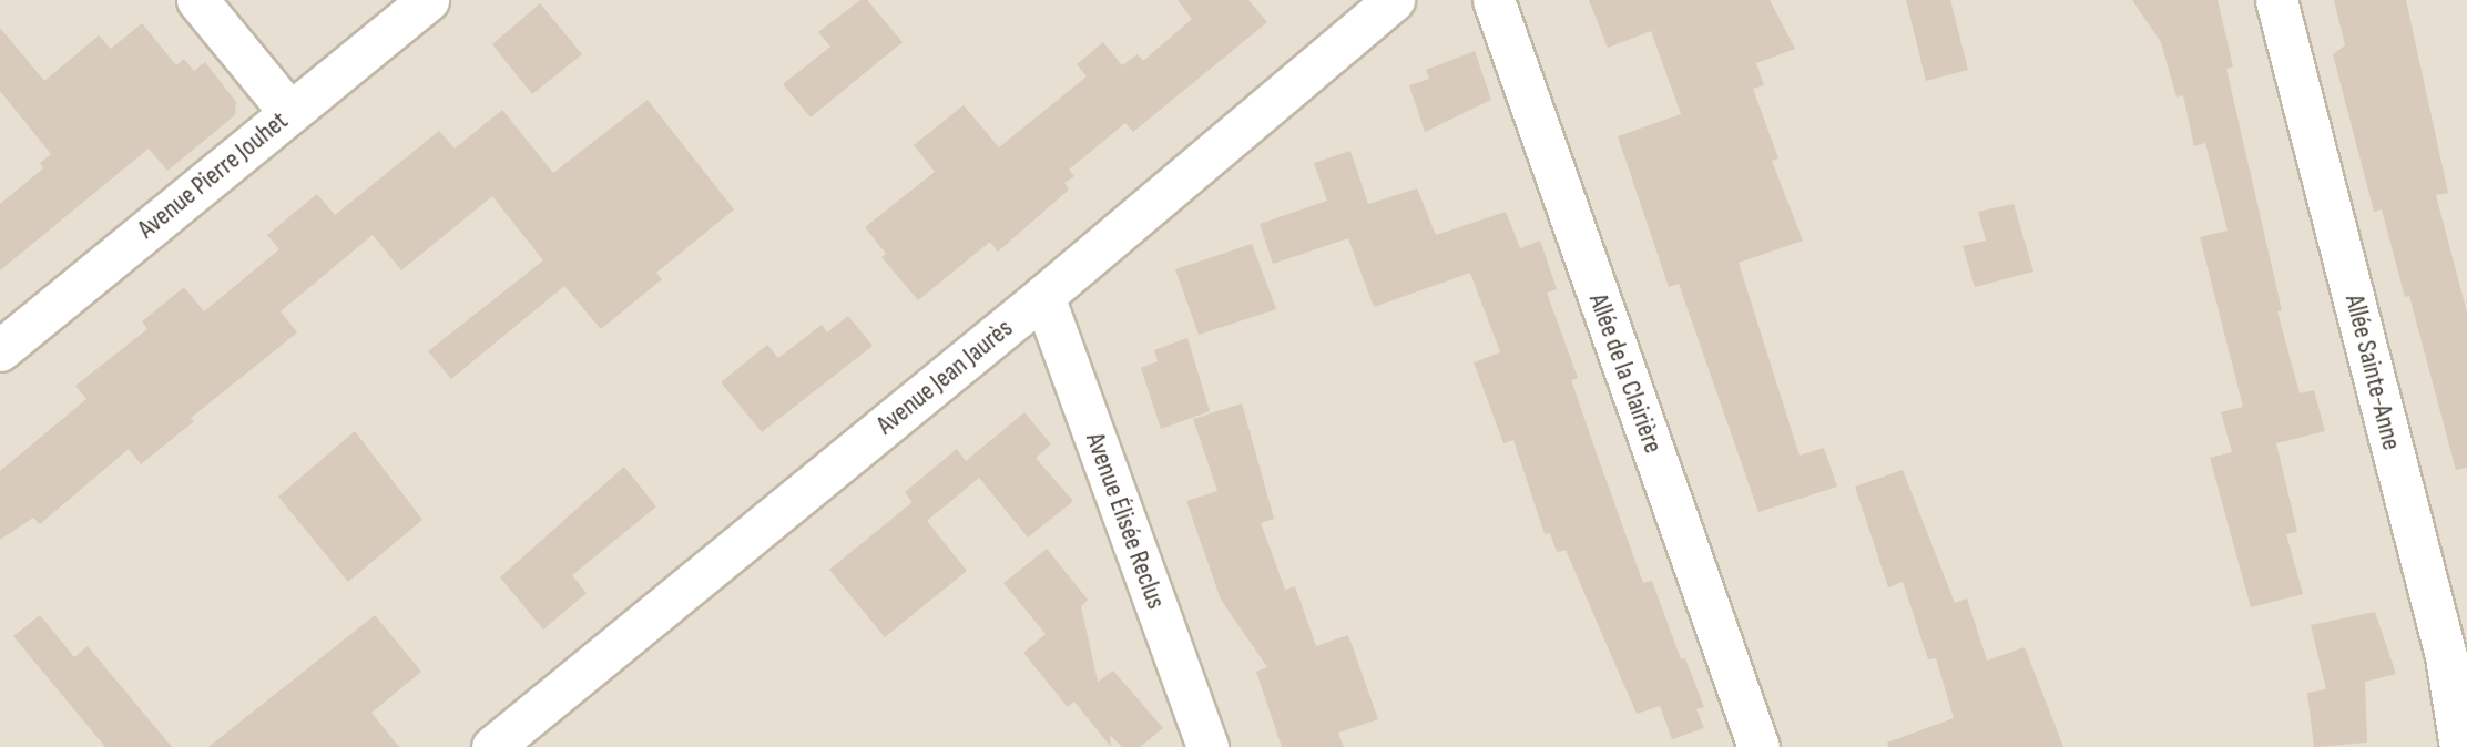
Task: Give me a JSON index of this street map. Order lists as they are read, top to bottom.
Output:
{
  "streets": {
    "street": [
      "Avenue Pierre Jouhet",
      "Allée Sainte-Anne",
      "Allée de la Clairière",
      "Avenue Jean Jaurès",
      "Avenue Élisée Reclus"
    ]
  },
  "crossings": [
    ["Avenue Jean Jaurès", "Avenue Élisée Reclus"]
  ]
}
